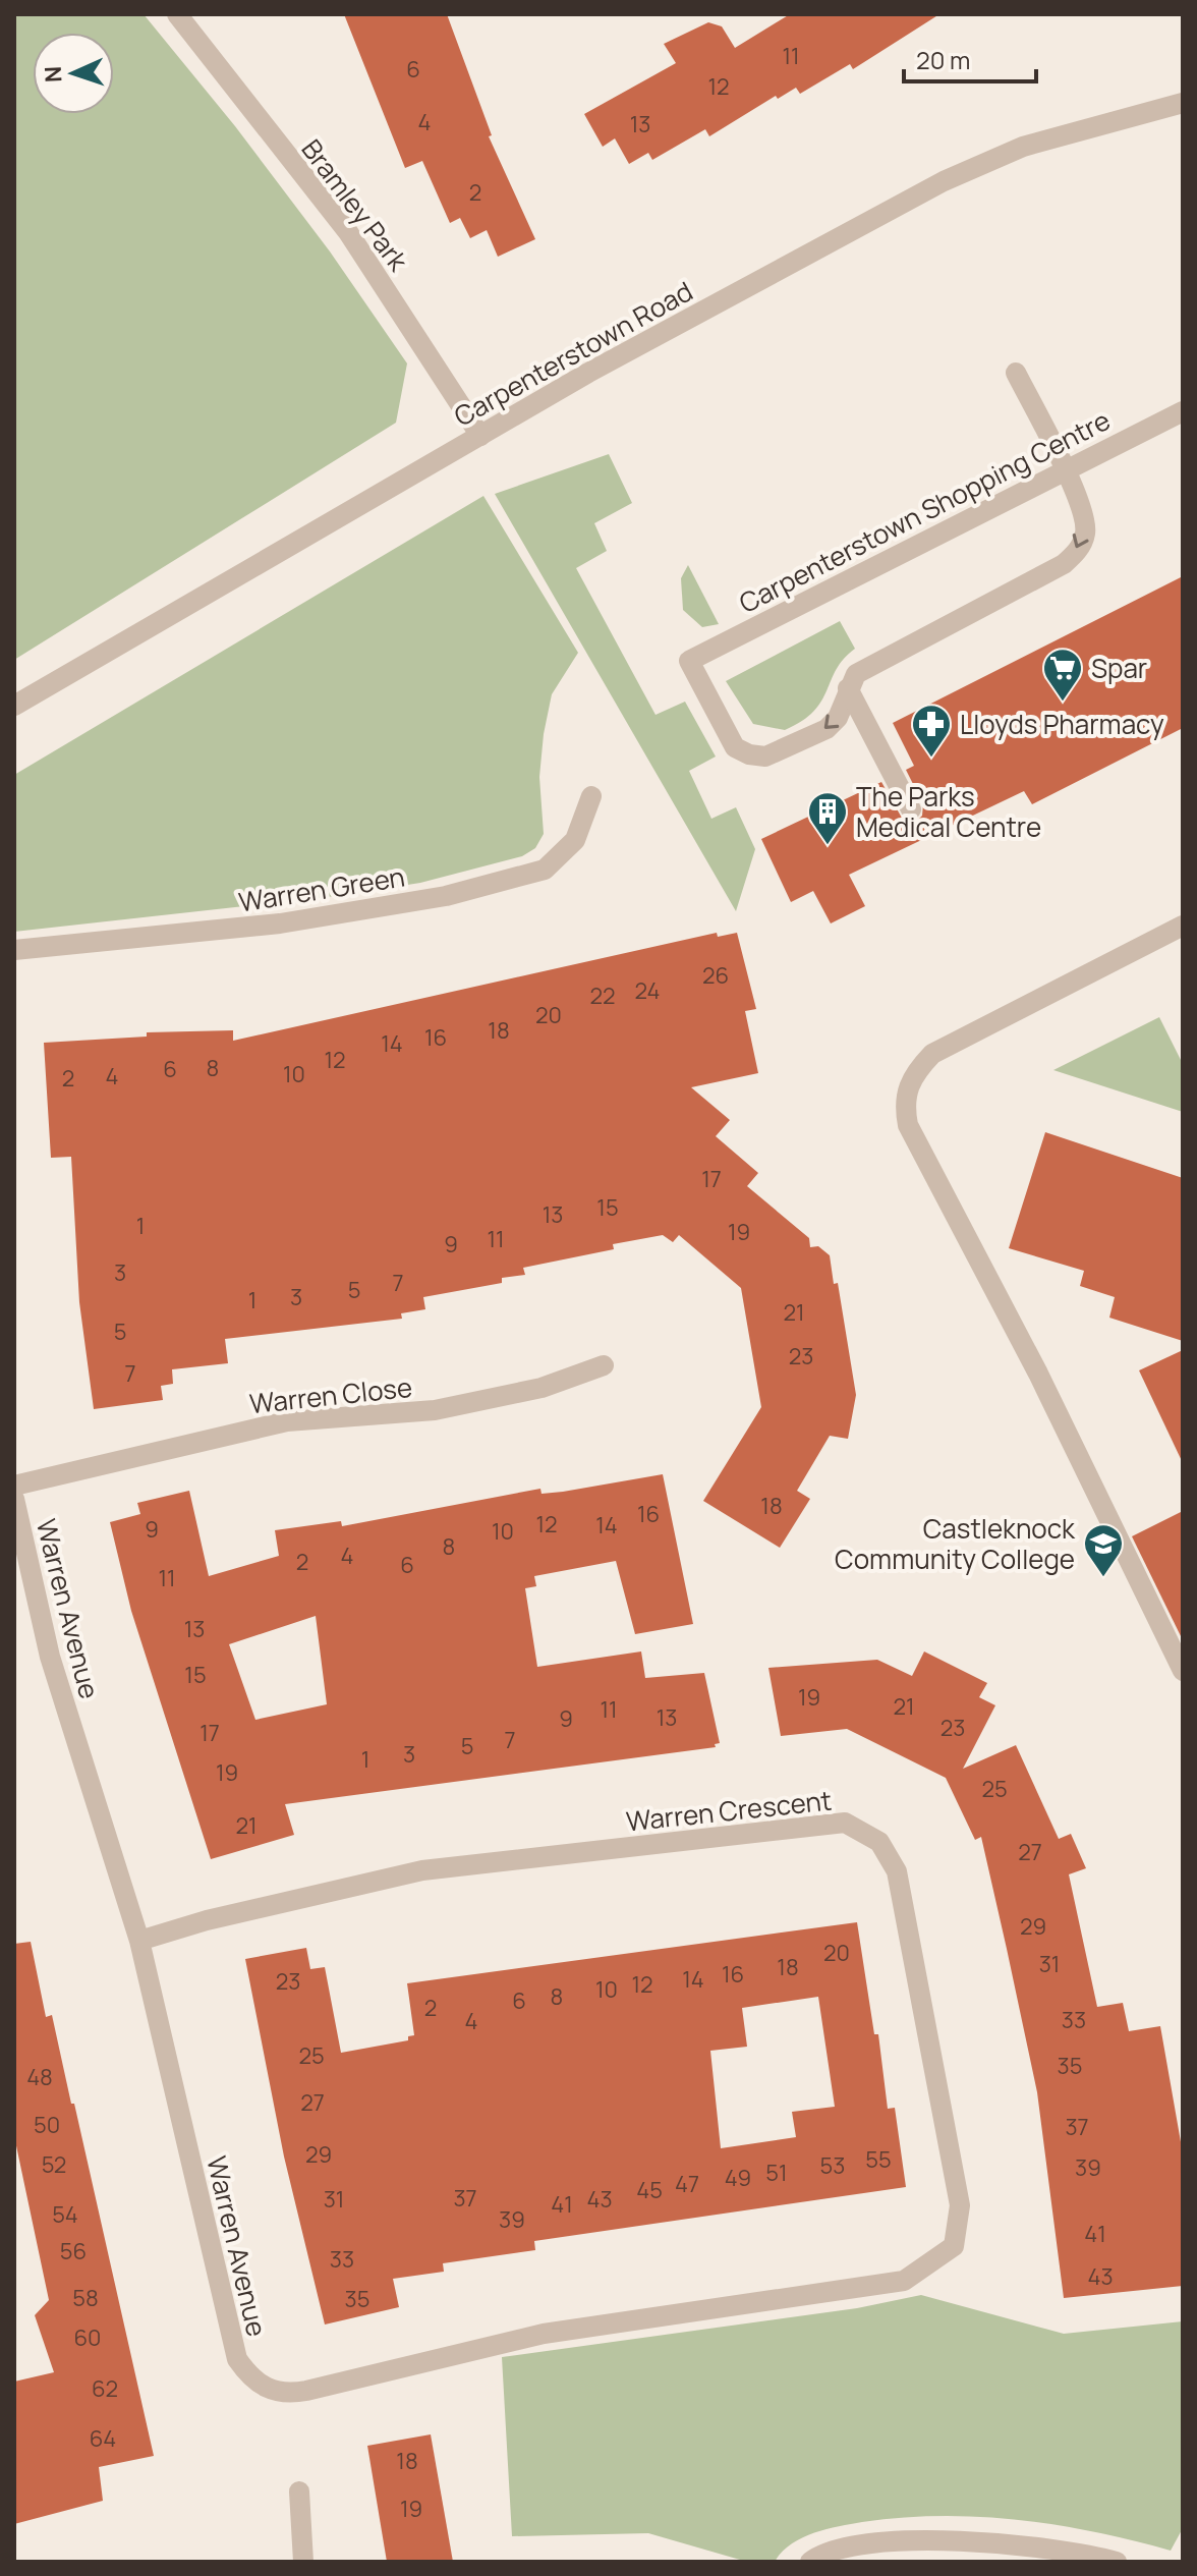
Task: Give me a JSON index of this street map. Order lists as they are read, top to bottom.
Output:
{
  "streets": {
    "street": [
      "Bramley Park",
      "Carpenterstown Road",
      "Carpenterstown Shopping Centre",
      "Warren Green",
      "Warren Close",
      "Warren Avenue",
      "Warren Crescent"
    ]
  },
  "crossings": [
    ["Bramley Park", "Carpenterstown Road"],
    ["Warren Avenue", "Warren Crescent"]
  ],
  "places": {
    "supermarket": ["Spar"],
    "pharmacy": ["Lloyds Pharmacy"],
    "building": ["The Parks Medical Centre"],
    "school or university": ["Castleknock Community College"]
  },
  "house_numbers": [
    "11",
    "6",
    "12",
    "4",
    "13",
    "2",
    "26",
    "24",
    "22",
    "20",
    "18",
    "16",
    "14",
    "12",
    "8",
    "6",
    "10",
    "4",
    "2",
    "17",
    "15",
    "13",
    "1",
    "19",
    "11",
    "9",
    "3",
    "7",
    "5",
    "3",
    "1",
    "21",
    "5",
    "23",
    "7",
    "18",
    "16",
    "12",
    "14",
    "9",
    "10",
    "8",
    "4",
    "2",
    "6",
    "11",
    "13",
    "15",
    "19",
    "21",
    "11",
    "13",
    "9",
    "23",
    "17",
    "7",
    "5",
    "3",
    "1",
    "19",
    "25",
    "21",
    "27",
    "29",
    "20",
    "31",
    "18",
    "16",
    "14",
    "23",
    "12",
    "10",
    "8",
    "6",
    "2",
    "33",
    "4",
    "25",
    "35",
    "48",
    "27",
    "50",
    "37",
    "29",
    "55",
    "52",
    "53",
    "39",
    "51",
    "49",
    "47",
    "45",
    "37",
    "31",
    "43",
    "41",
    "54",
    "39",
    "41",
    "56",
    "33",
    "43",
    "58",
    "35",
    "60",
    "62",
    "64",
    "18",
    "19"
  ],
  "scale_bar": "20 m",
  "north": "left"
}
